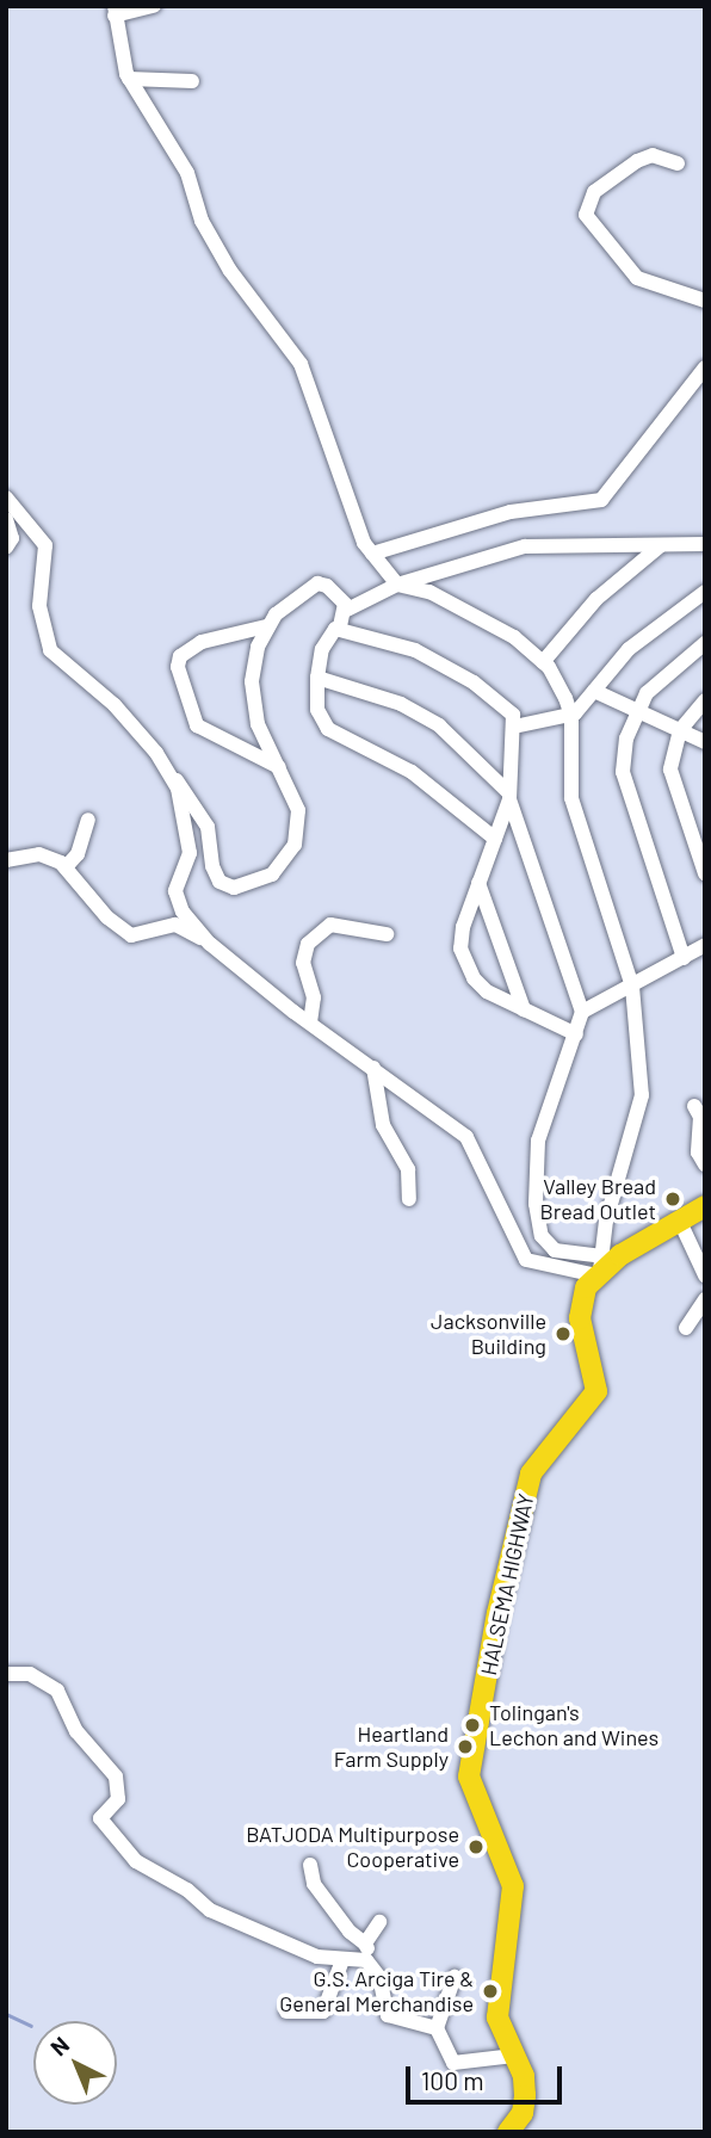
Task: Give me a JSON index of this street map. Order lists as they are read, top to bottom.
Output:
{
  "streets": {
    "highway": ["HALSEMA HIGHWAY"]
  },
  "places": [
    "Valley Bread Bread Outlet",
    "Jacksonville Building",
    "Tolingan's Lechon and Wines",
    "Heartland Farm Supply",
    "BATJODA Multipurpose Cooperative",
    "G.S. Arciga Tire & General Merchandise"
  ],
  "scale_bar": "100 m",
  "north": "top left"
}
